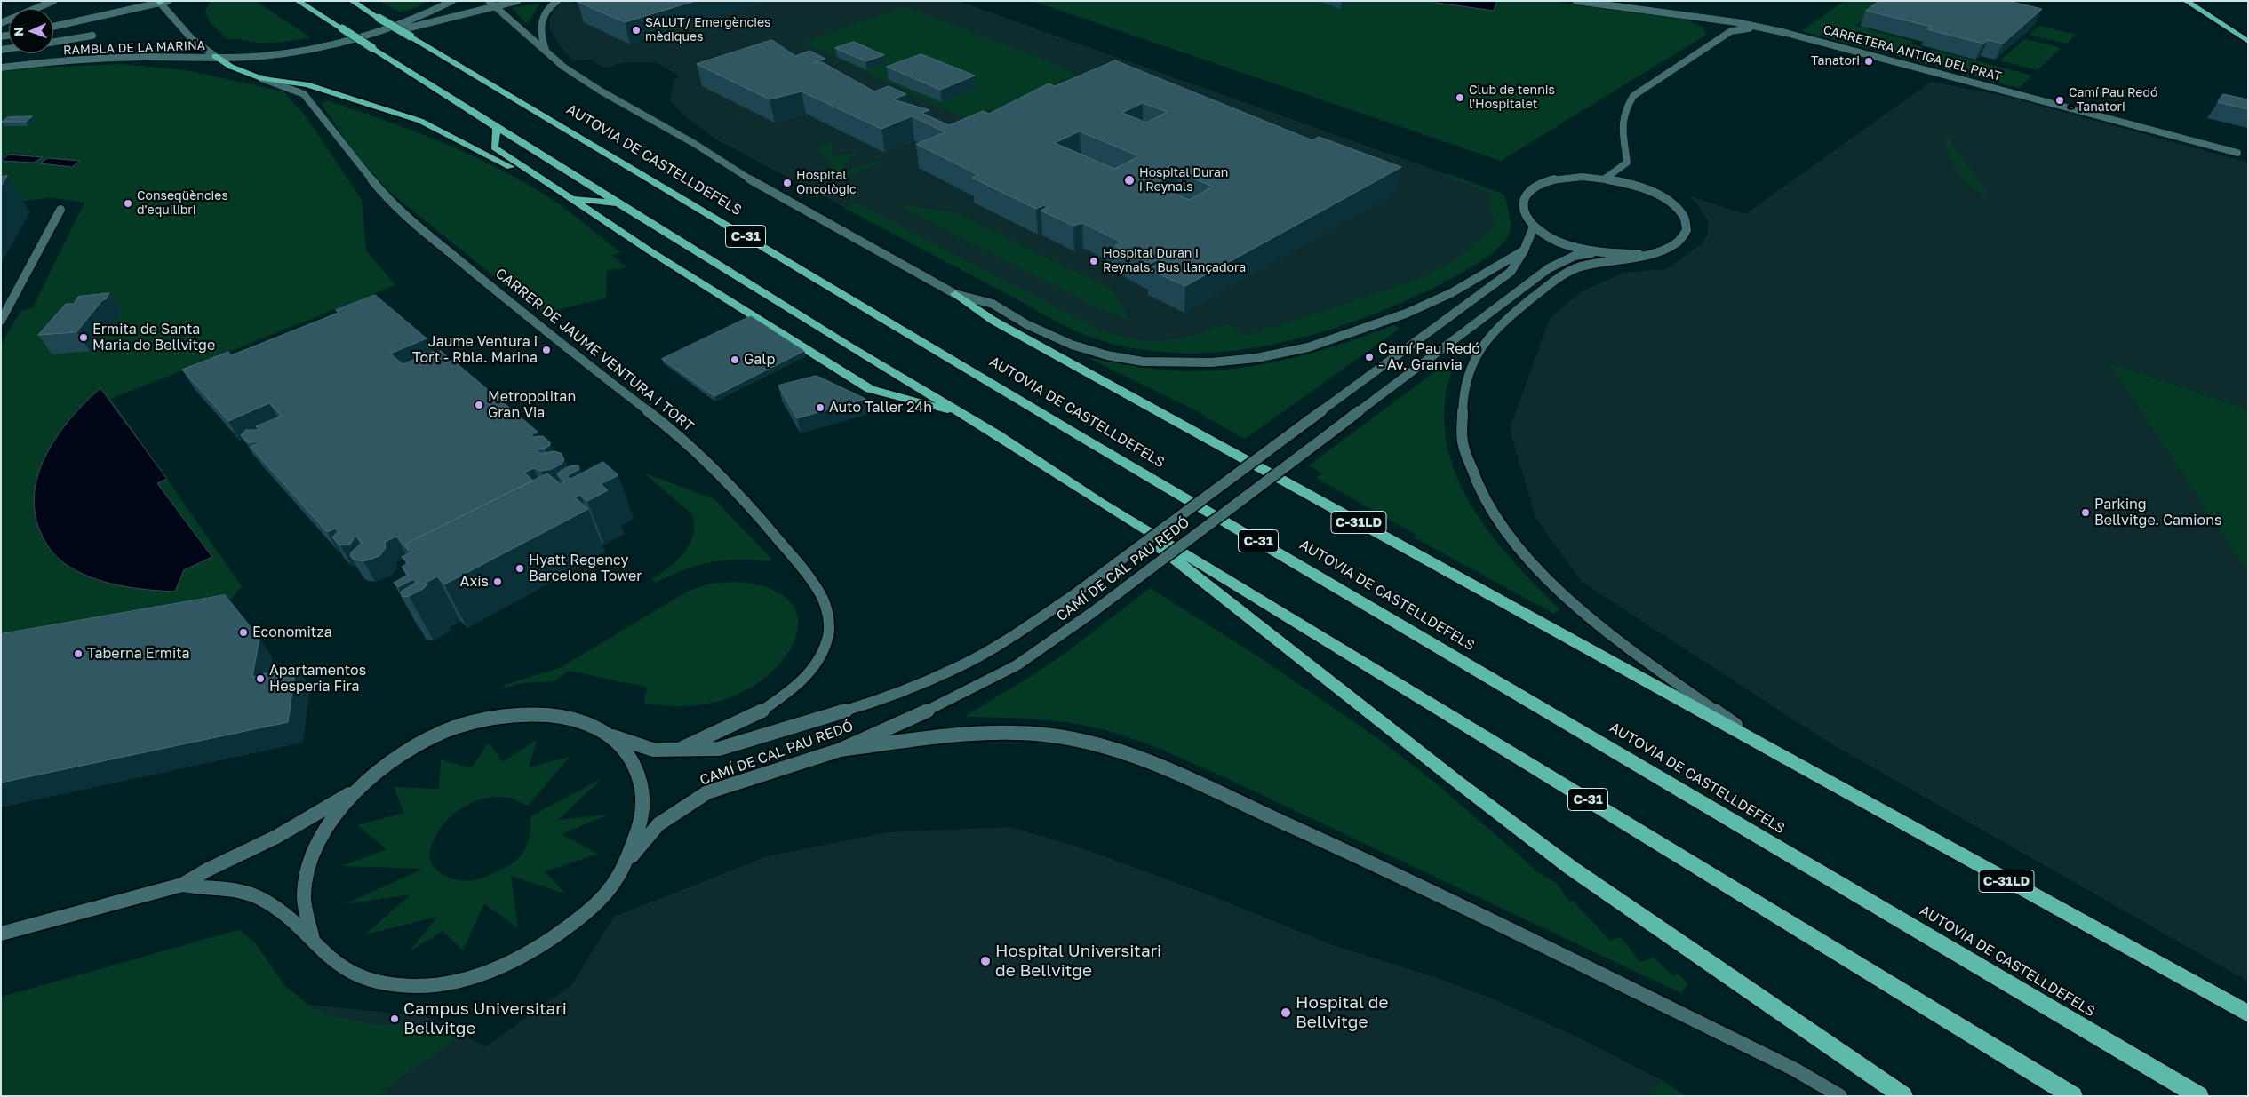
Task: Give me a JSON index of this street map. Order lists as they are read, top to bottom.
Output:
{
  "streets": {
    "highway": ["AUTOVIA DE CASTELLDEFELS", "C-31", "C-31LD"],
    "street": [
      "RAMBLA DE LA MARINA",
      "CARRETERA ANTIGA DEL PRAT",
      "CARRER DE JAUME VENTURA I TORT",
      "CAMÍ DE CAL PAU REDÓ"
    ]
  },
  "crossings": [
    ["CARRER DE JAUME VENTURA I TORT", "CAMÍ DE CAL PAU REDÓ"]
  ],
  "places": [
    "SALUT/ Emergències mèdiques",
    "Tanatori",
    "Club de tennis l'Hospitalet",
    "Camí Pau Redó - Tanatori",
    "Hospital Duran i Reynals",
    "Hospital Oncològic",
    "Conseqüències d'equilibri",
    "Hospital Duran i Reynals. Bus llançadora",
    "Ermita de Santa Maria de Bellvitge",
    "Jaume Ventura i Tort - Rbla. Marina",
    "Camí Pau Redó - Av. Granvia",
    "Galp",
    "Metropolitan Gran Via",
    "Auto Taller 24h",
    "Parking Bellvitge. Camions",
    "Hyatt Regency Barcelona Tower",
    "Axis",
    "Economitza",
    "Taberna Ermita",
    "Apartamentos Hesperia Fira",
    "Hospital Universitari de Bellvitge",
    "Hospital de Bellvitge",
    "Campus Universitari Bellvitge"
  ],
  "north": "left"
}
